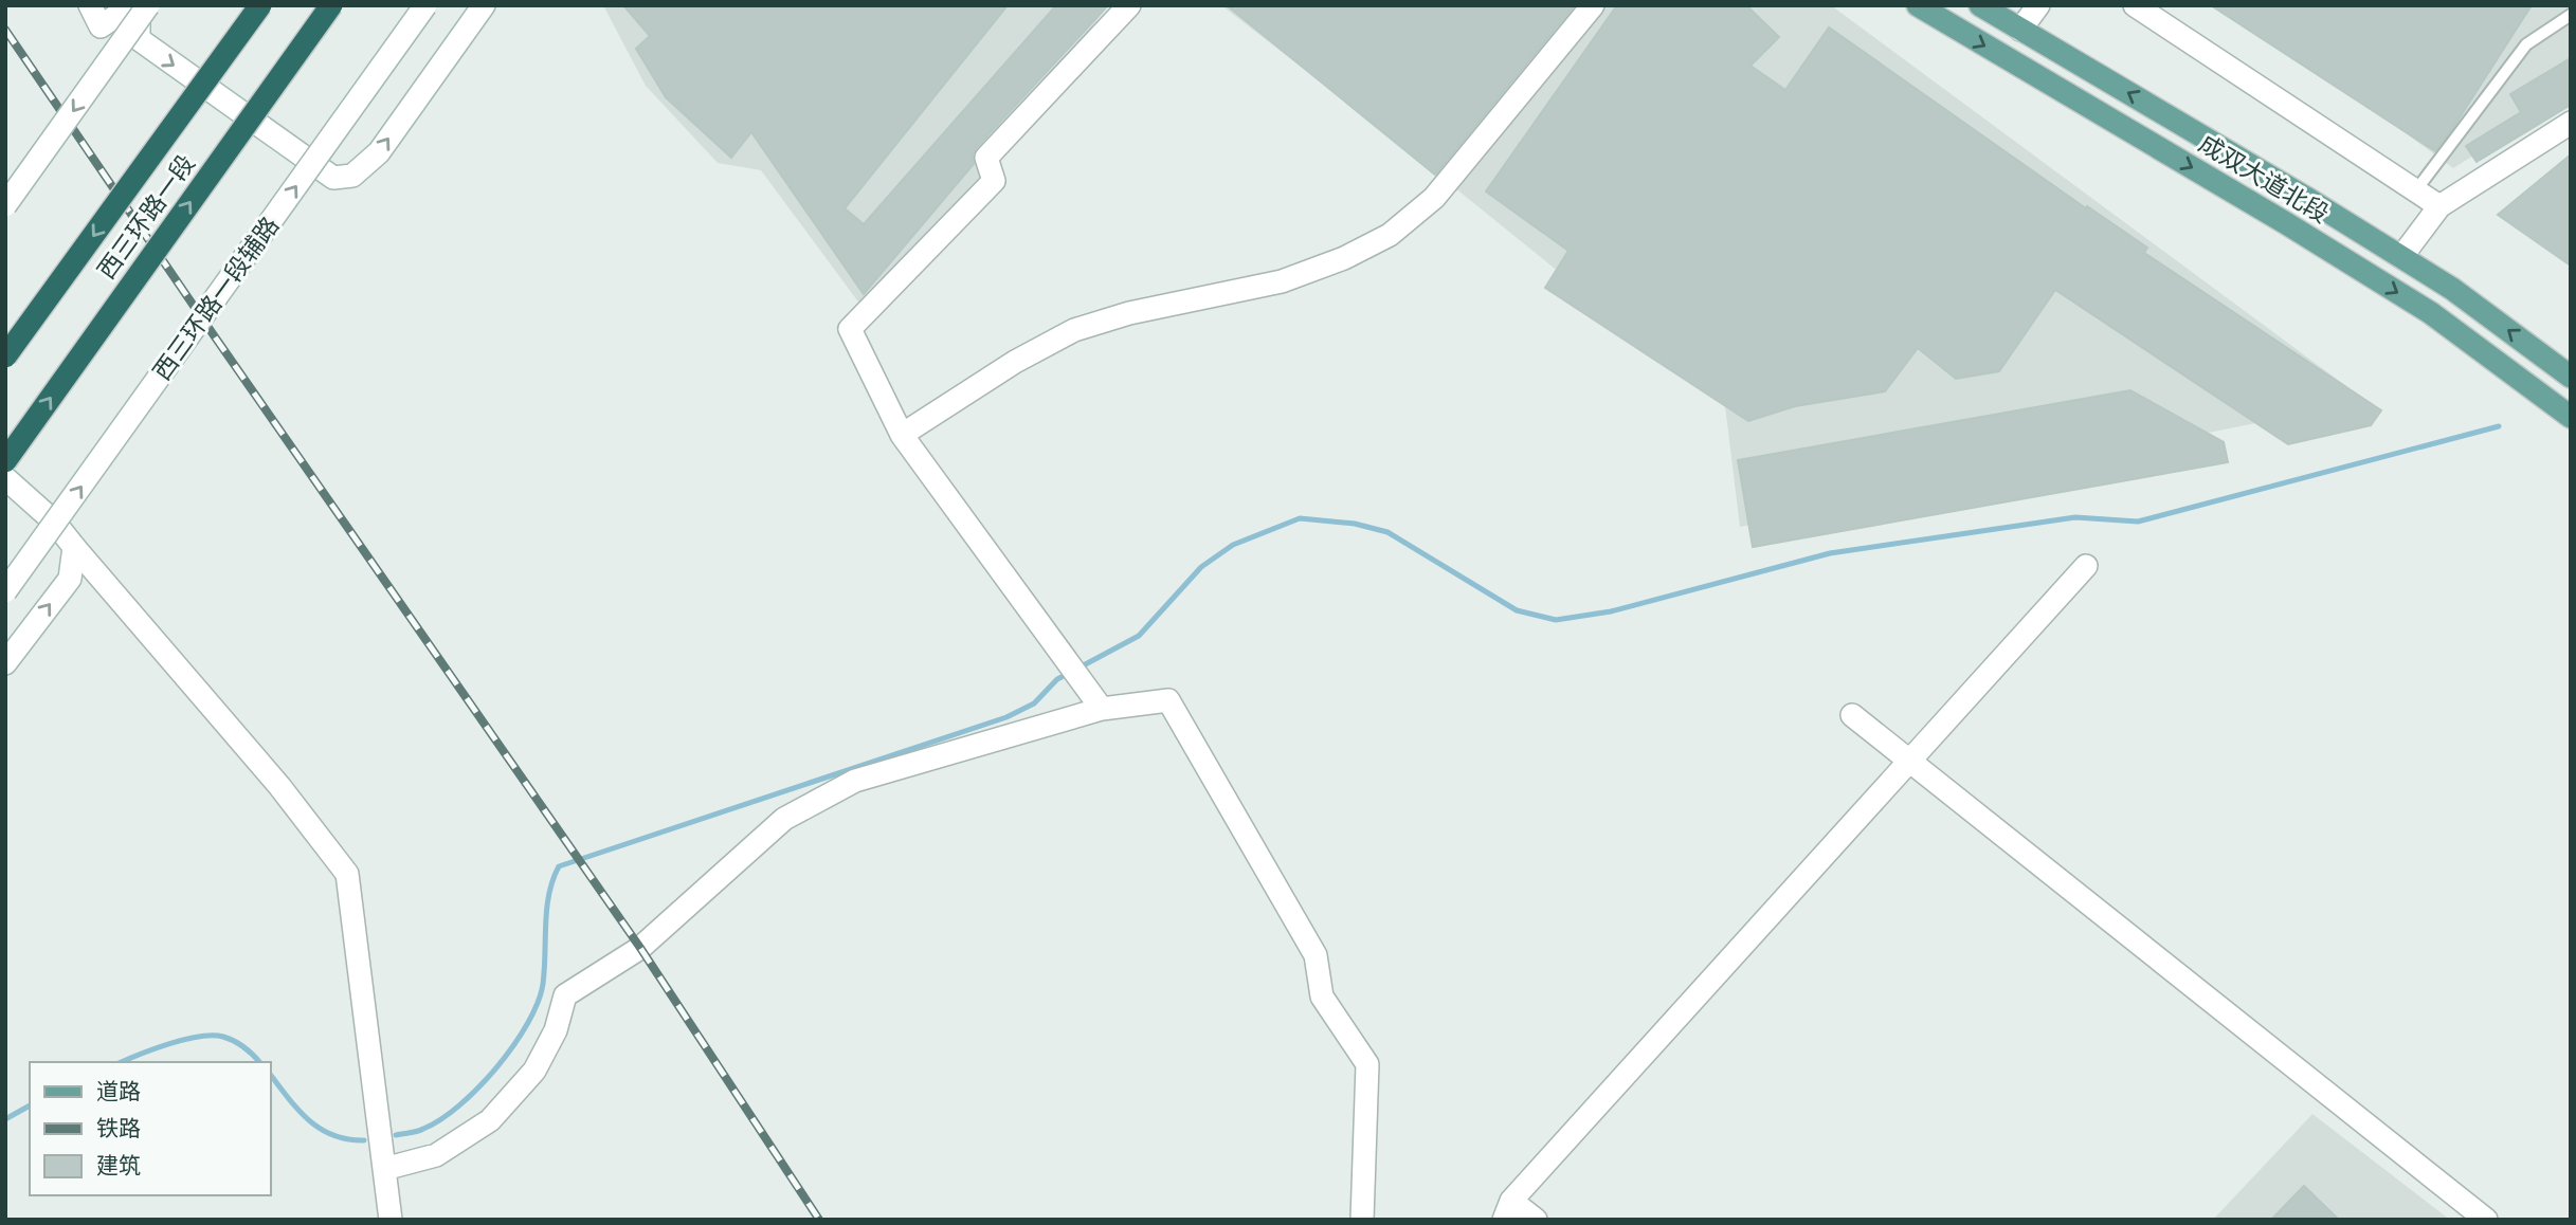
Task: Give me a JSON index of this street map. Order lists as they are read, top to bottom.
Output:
{
  "streets": {
    "highway": ["西三环路一段"],
    "main road": ["成双大道北段"],
    "street": ["西三环路一段辅路"]
  },
  "one_way": ["西三环路一段辅路"],
  "legend": ["道路", "铁路", "建筑"]
}
